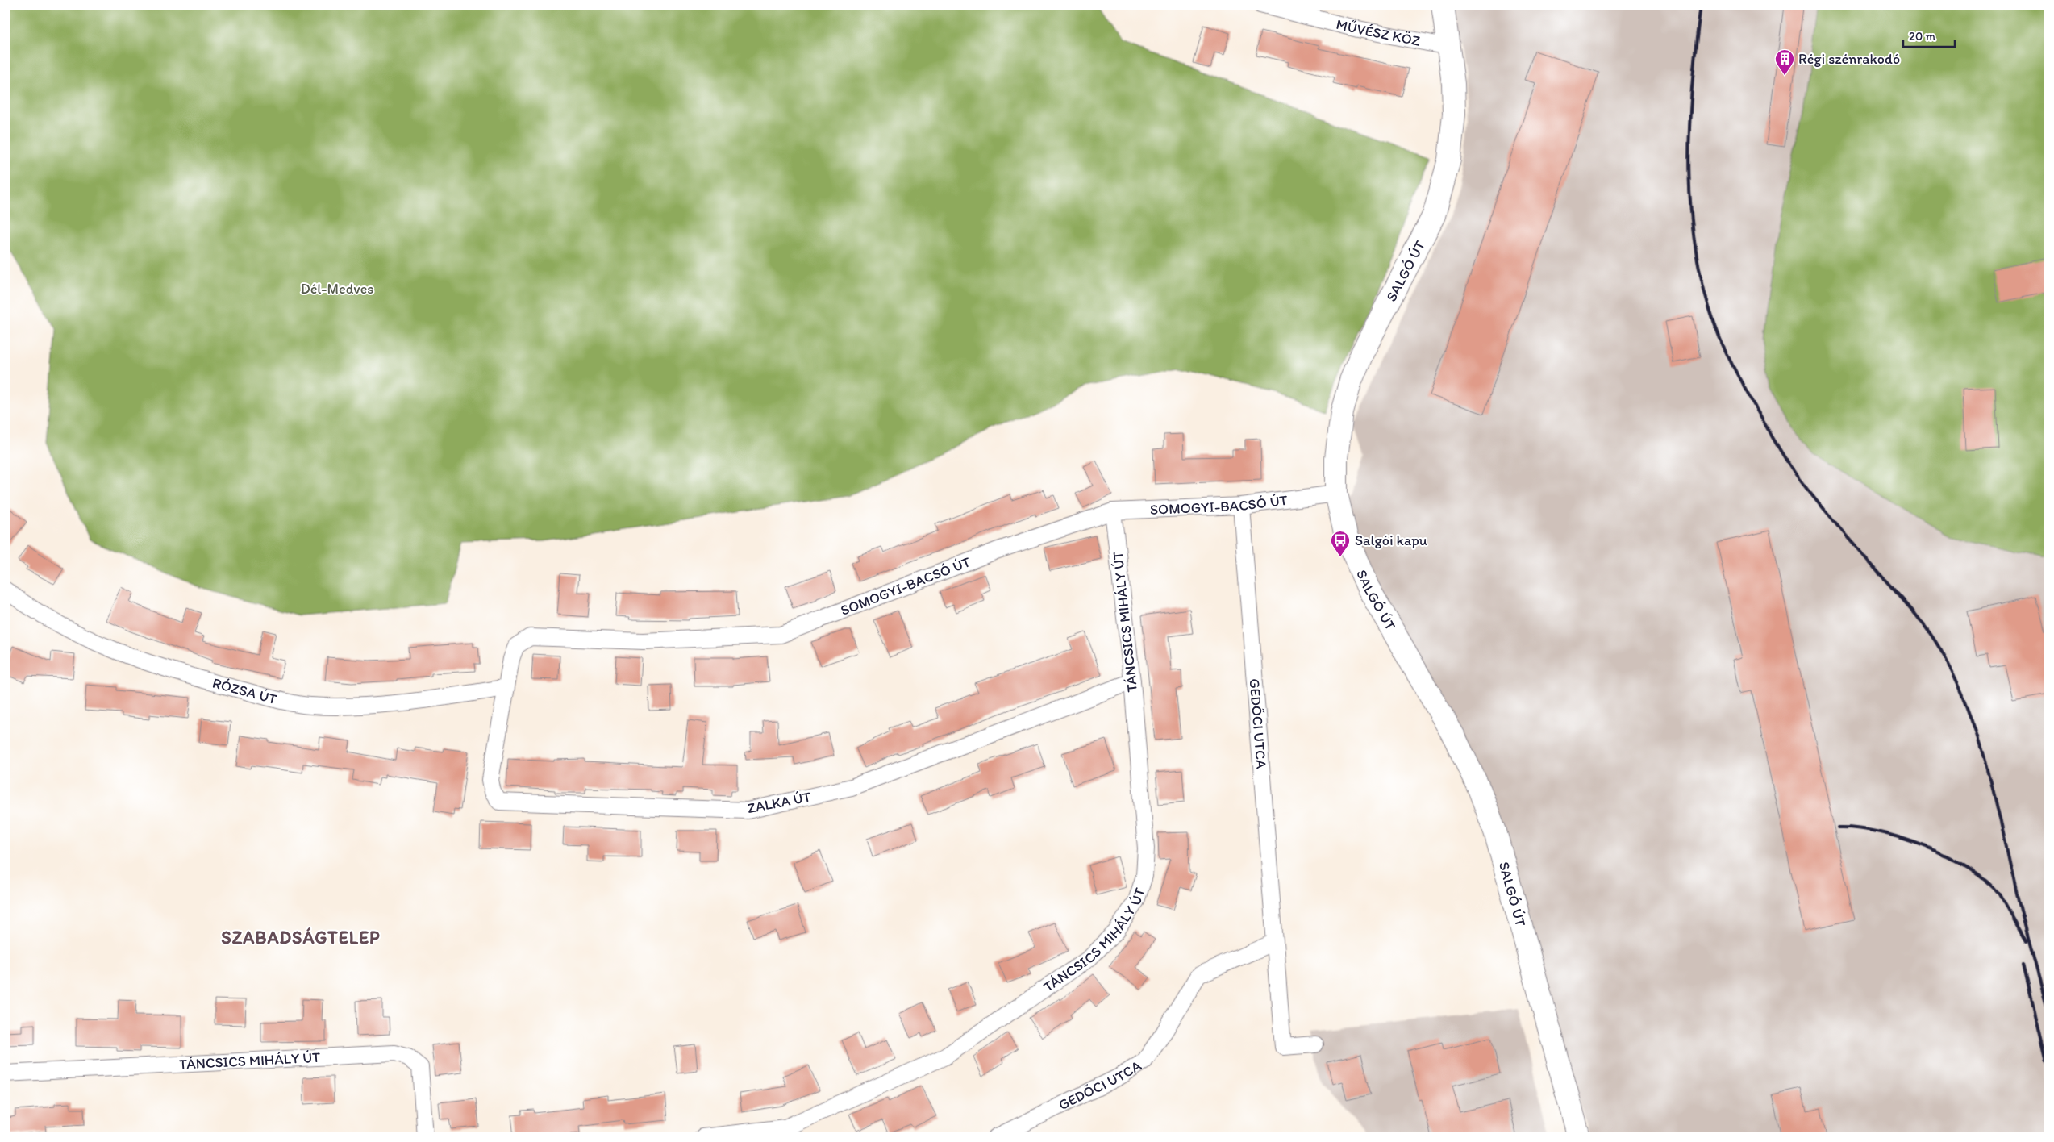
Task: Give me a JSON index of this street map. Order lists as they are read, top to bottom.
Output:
{
  "streets": {
    "main road": ["SALGÓ ÚT"],
    "street": [
      "MŰVÉSZ KÖZ",
      "SOMOGYI-BACSÓ ÚT",
      "TÁNCSICS MIHÁLY ÚT",
      "RÓZSA ÚT",
      "GEDŐCI UTCA",
      "ZALKA ÚT"
    ]
  },
  "crossings": [
    ["MŰVÉSZ KÖZ", "SALGÓ ÚT"],
    ["SALGÓ ÚT", "SOMOGYI-BACSÓ ÚT"],
    ["SOMOGYI-BACSÓ ÚT", "TÁNCSICS MIHÁLY ÚT"],
    ["SOMOGYI-BACSÓ ÚT", "RÓZSA ÚT"],
    ["SOMOGYI-BACSÓ ÚT", "GEDŐCI UTCA"],
    ["SOMOGYI-BACSÓ ÚT", "ZALKA ÚT"],
    ["TÁNCSICS MIHÁLY ÚT", "ZALKA ÚT"],
    ["RÓZSA ÚT", "ZALKA ÚT"]
  ],
  "districts": ["SZABADSÁGTELEP"],
  "parks": ["Dél-Medves"],
  "places": {
    "building": ["Régi szénrakodó"],
    "bus stop": ["Salgói kapu"]
  },
  "scale_bar": "20 m"
}
